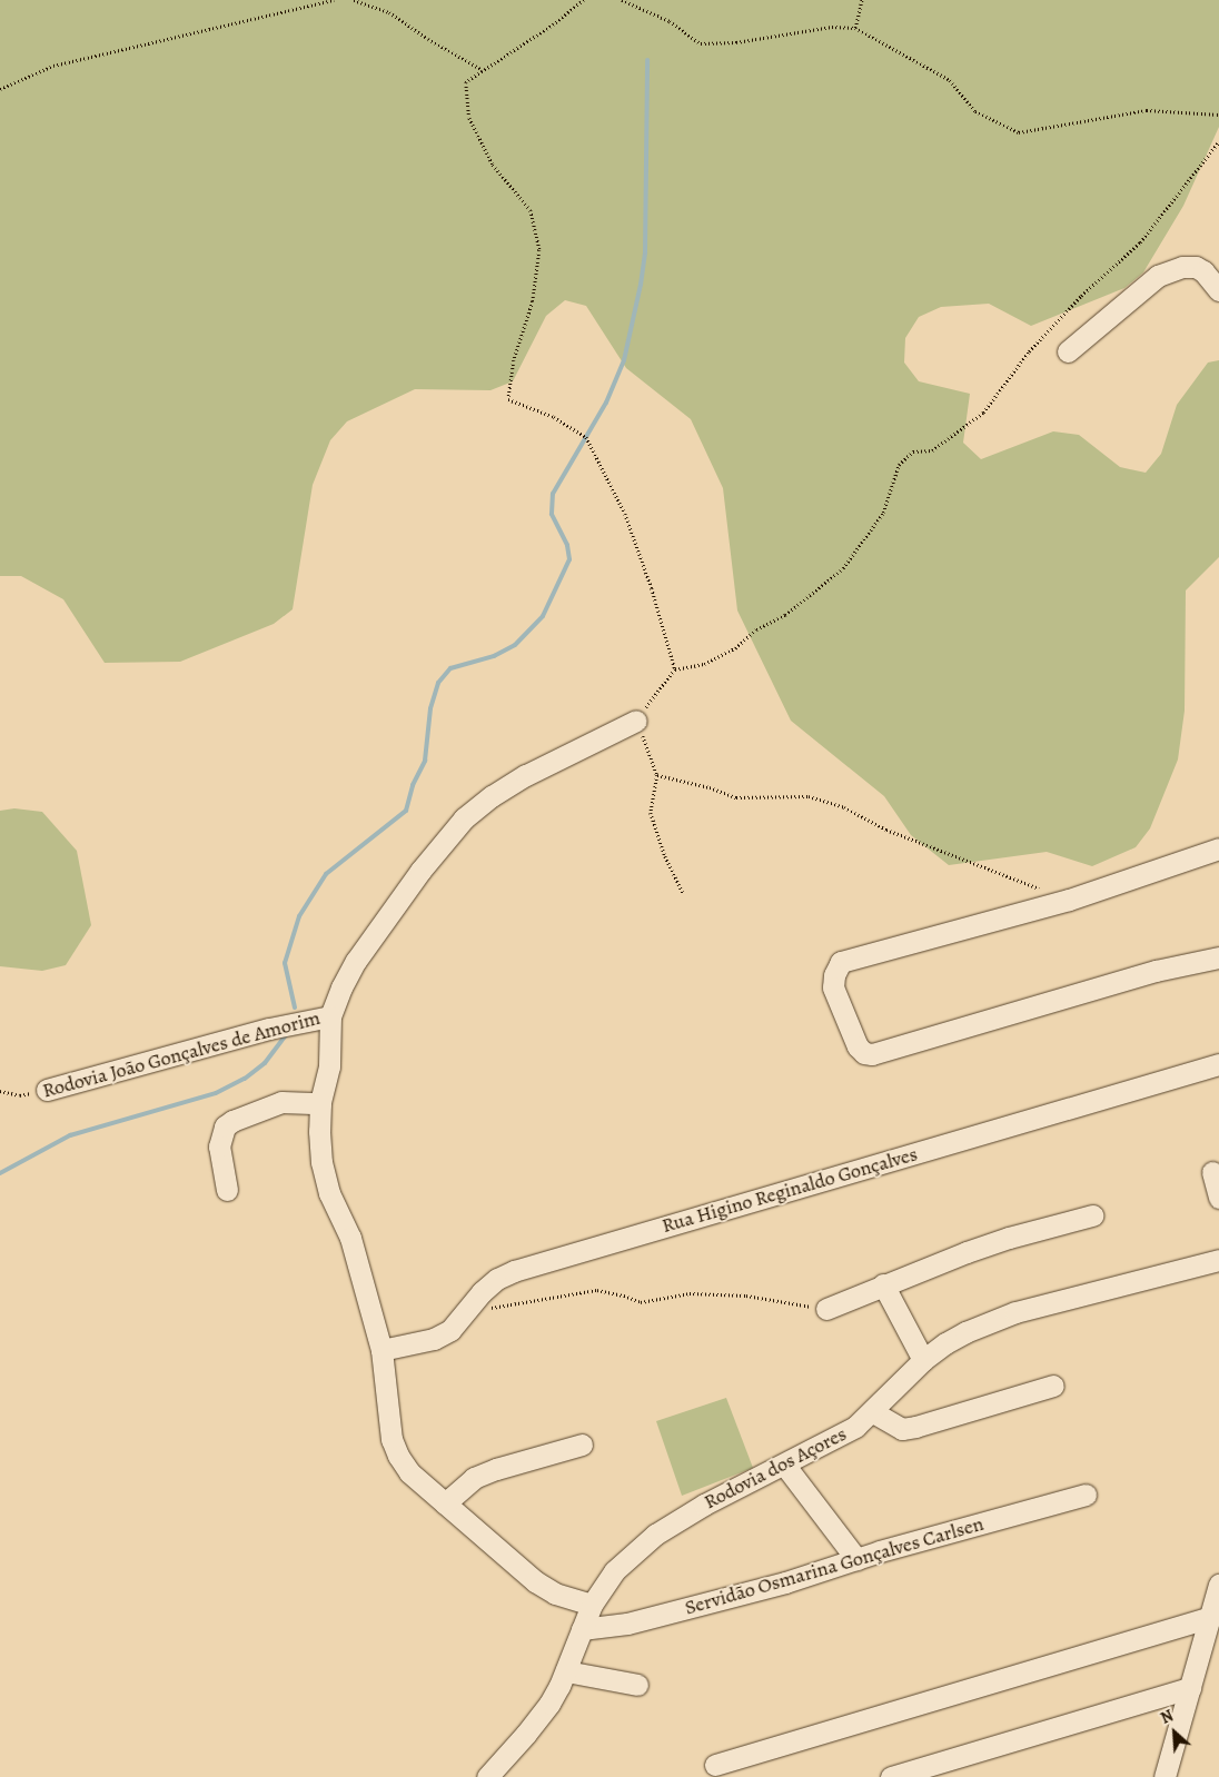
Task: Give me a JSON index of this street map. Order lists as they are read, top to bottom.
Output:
{
  "streets": {
    "street": [
      "Rodovia João Gonçalves de Amorim",
      "Rua Higino Reginaldo Gonçalves",
      "Rodovia dos Açores",
      "Servidão Osmarina Gonçalves Carlsen"
    ]
  },
  "crossings": [
    ["Rodovia João Gonçalves de Amorim", "Rua Higino Reginaldo Gonçalves"],
    ["Rodovia João Gonçalves de Amorim", "Rodovia dos Açores"],
    ["Rodovia dos Açores", "Servidão Osmarina Gonçalves Carlsen"]
  ],
  "north": "top left"
}
